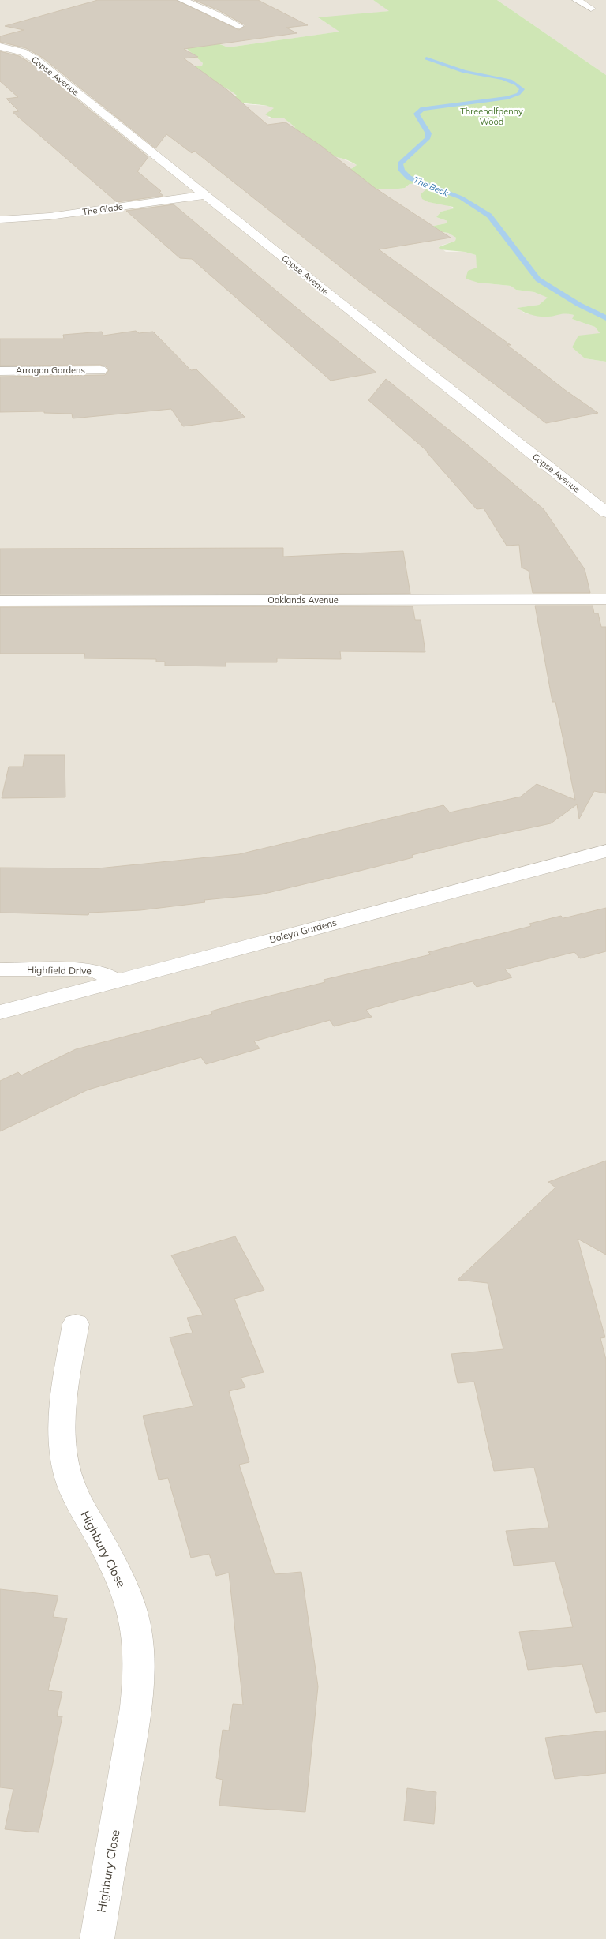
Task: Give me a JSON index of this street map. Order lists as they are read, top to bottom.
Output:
{
  "streets": {
    "street": [
      "Copse Avenue",
      "The Glade",
      "Arragon Gardens",
      "Oaklands Avenue",
      "Boleyn Gardens",
      "Highfield Drive",
      "Highbury Close"
    ]
  },
  "crossings": [
    ["Copse Avenue", "The Glade"],
    ["Boleyn Gardens", "Highfield Drive"]
  ],
  "water": ["The Beck"],
  "parks": ["Threehalfpenny Wood"]
}
